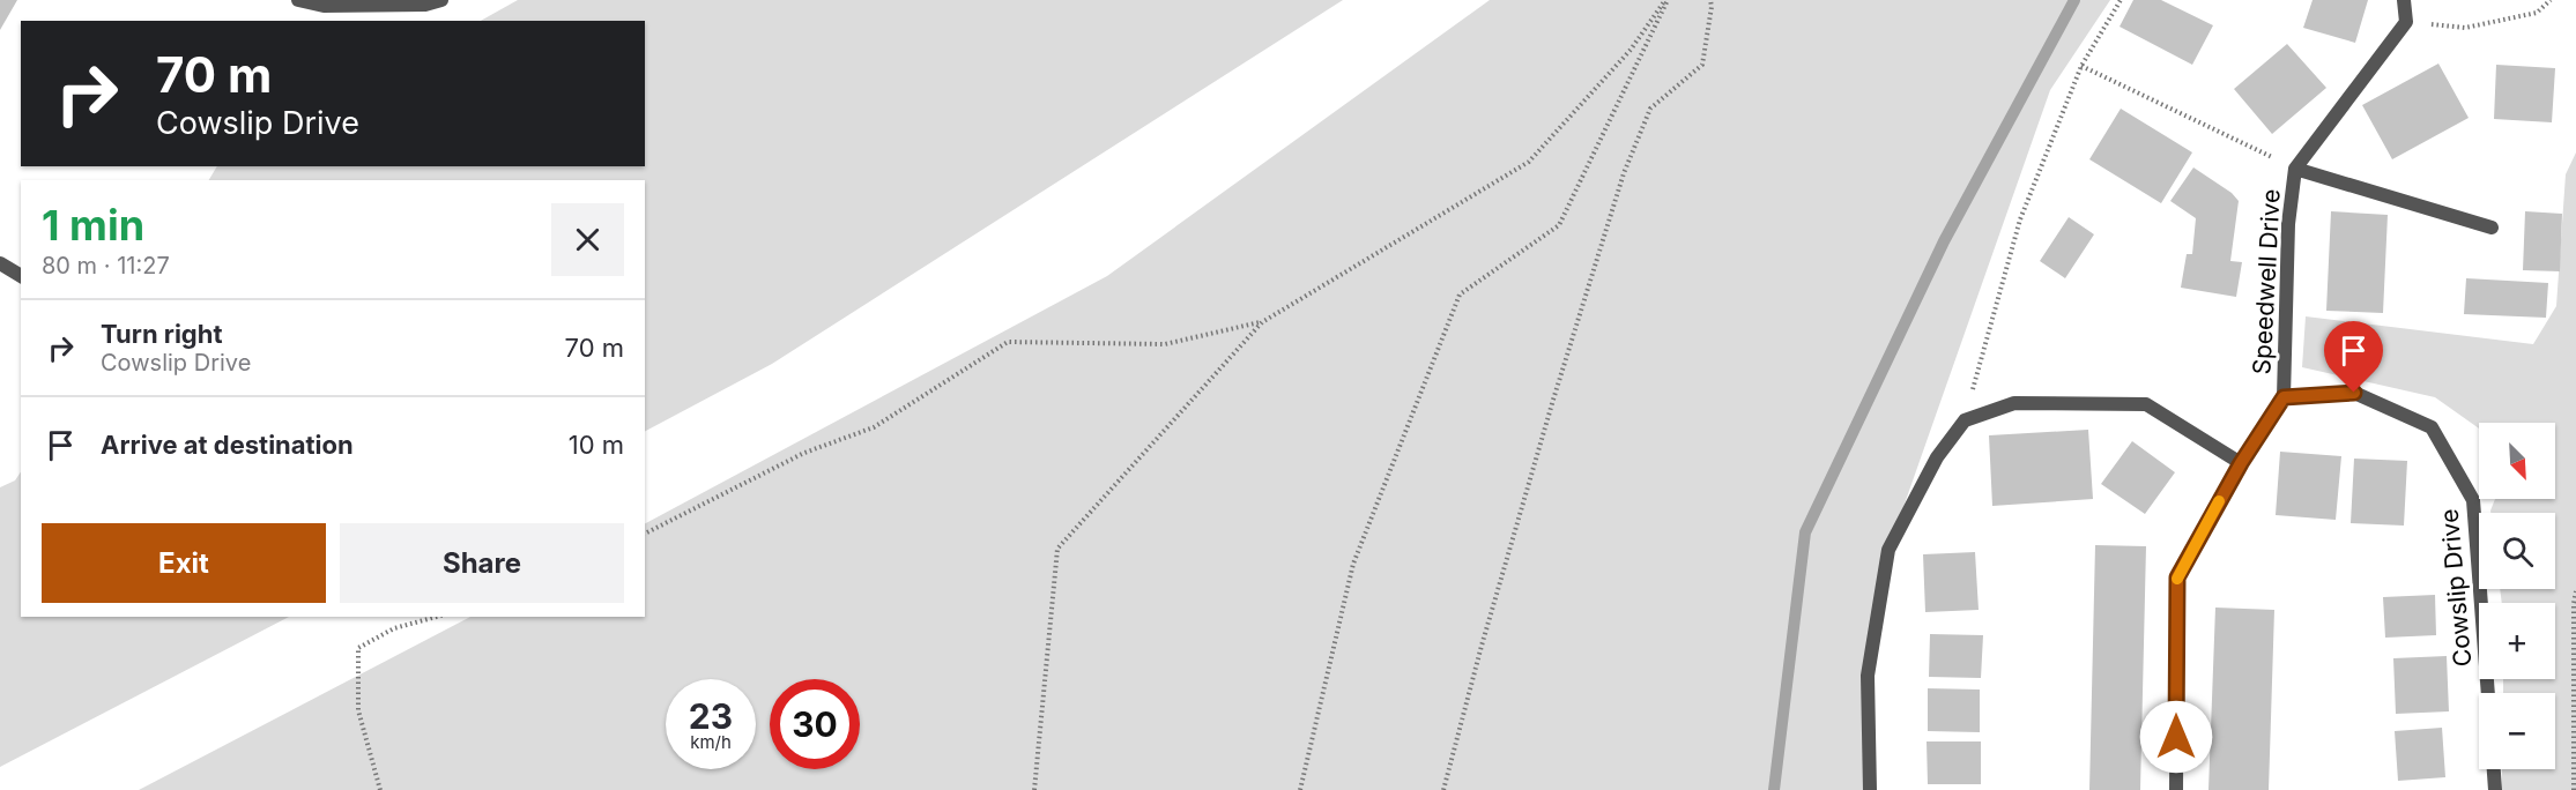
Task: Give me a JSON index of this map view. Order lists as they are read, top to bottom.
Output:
{
  "streets": {
    "street": ["Speedwell Drive", "Cowslip Drive"]
  },
  "crossings": [
    ["Speedwell Drive", "Cowslip Drive"]
  ],
  "north": "bottom right",
  "page": {
    "turn": ["70 m", "Cowslip Drive"],
    "heading": ["1 min", "80 m · 11:27"],
    "list": [
      {
        "name": "Turn right",
        "note": "Cowslip Drive",
        "value": "70 m"
      },
      {
        "name": "Arrive at destination",
        "value": "10 m"
      }
    ],
    "map_buttons": ["+", "−"],
    "buttons": ["Exit", "Share"],
    "speed": "23 km/h",
    "limit": "30"
  }
}
